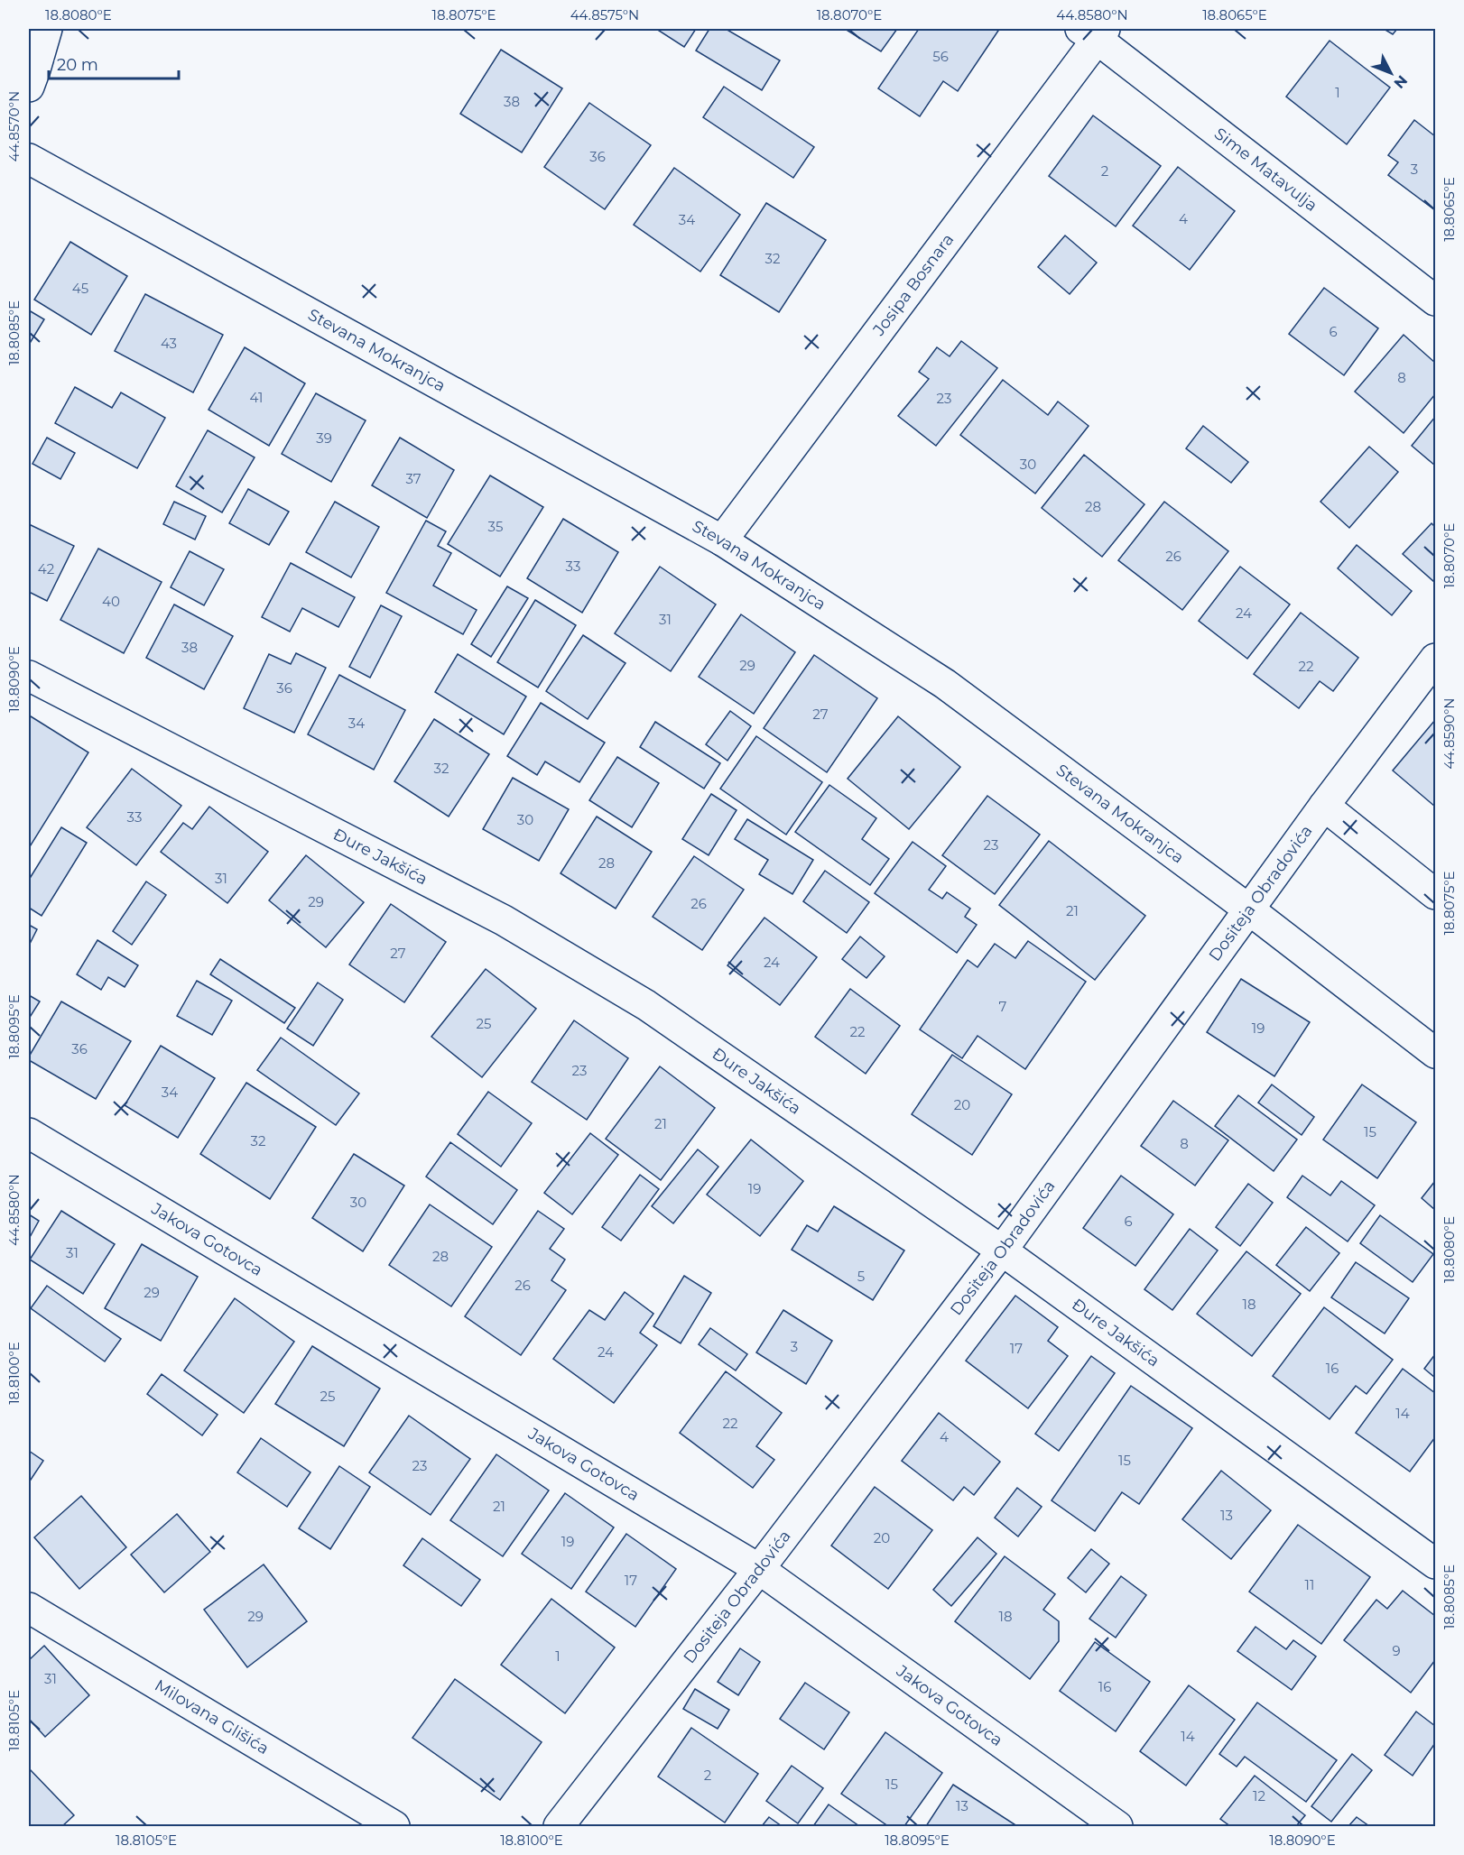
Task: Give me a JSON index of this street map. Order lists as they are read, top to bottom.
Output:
{
  "streets": {
    "street": [
      "Sime Matavulja",
      "Josipa Bosnara",
      "Stevana Mokranjca",
      "Đure Jakšića",
      "Dositeja Obradovića",
      "Jakova Gotovca",
      "Milovana Glišića"
    ]
  },
  "crossings": [
    ["Sime Matavulja", "Josipa Bosnara"],
    ["Josipa Bosnara", "Stevana Mokranjca"],
    ["Stevana Mokranjca", "Dositeja Obradovića"],
    ["Đure Jakšića", "Dositeja Obradovića"],
    ["Dositeja Obradovića", "Jakova Gotovca"]
  ],
  "house_numbers": [
    "56",
    "1",
    "38",
    "36",
    "3",
    "2",
    "4",
    "34",
    "32",
    "45",
    "6",
    "43",
    "8",
    "41",
    "23",
    "39",
    "30",
    "37",
    "28",
    "35",
    "26",
    "33",
    "42",
    "40",
    "24",
    "31",
    "38",
    "29",
    "22",
    "36",
    "27",
    "34",
    "32",
    "33",
    "30",
    "23",
    "28",
    "31",
    "29",
    "26",
    "21",
    "27",
    "24",
    "7",
    "25",
    "19",
    "22",
    "36",
    "23",
    "34",
    "20",
    "21",
    "15",
    "32",
    "8",
    "19",
    "30",
    "6",
    "31",
    "28",
    "5",
    "26",
    "29",
    "18",
    "3",
    "17",
    "24",
    "16",
    "25",
    "14",
    "22",
    "4",
    "15",
    "23",
    "21",
    "13",
    "20",
    "19",
    "17",
    "11",
    "29",
    "18",
    "9",
    "1",
    "31",
    "16",
    "14",
    "2",
    "15",
    "12",
    "13"
  ],
  "scale_bar": "20 m",
  "north": "bottom right",
  "coordinates": [
    "18.8080°E",
    "18.8075°E",
    "44.8575°N",
    "18.8070°E",
    "44.8580°N",
    "18.8065°E",
    "44.8570°N",
    "18.8085°E",
    "18.8090°E",
    "44.8590°N",
    "18.8095°E",
    "18.8100°E",
    "18.8105°E"
  ]
}
